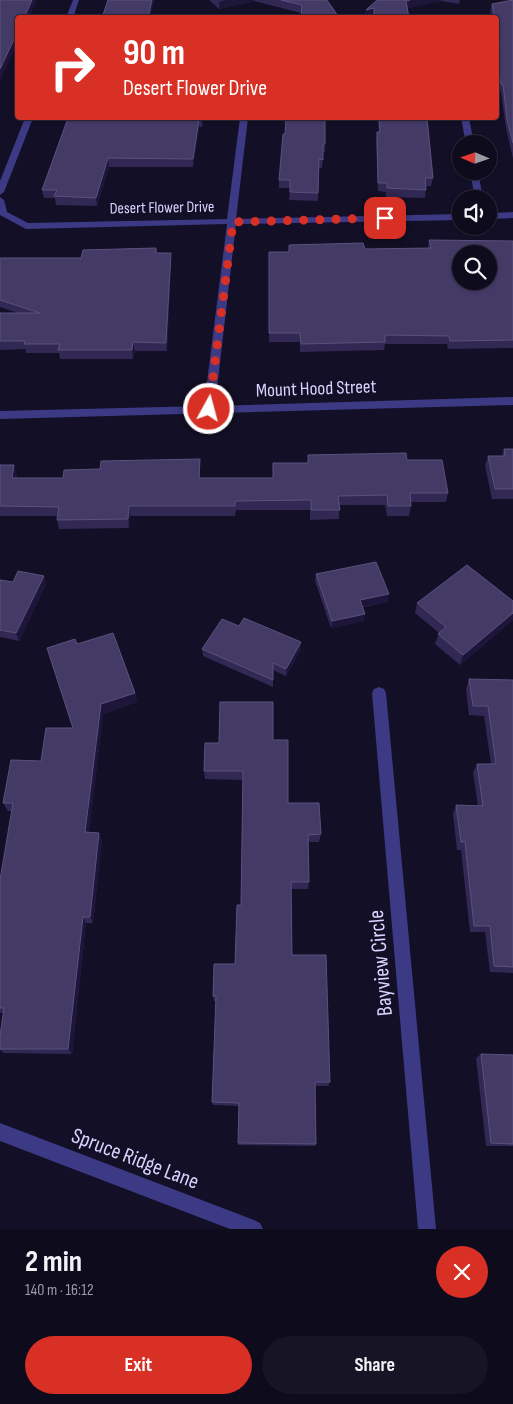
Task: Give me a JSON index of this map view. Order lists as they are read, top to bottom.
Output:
{
  "streets": {
    "street": [
      "Desert Flower Drive",
      "Mount Hood Street",
      "Bayview Circle",
      "Spruce Ridge Lane"
    ]
  },
  "north": "left",
  "page": {
    "turn": ["90 m", "Desert Flower Drive"],
    "heading": ["2 min", "140 m · 16:12"],
    "buttons": ["Exit", "Share"]
  }
}
